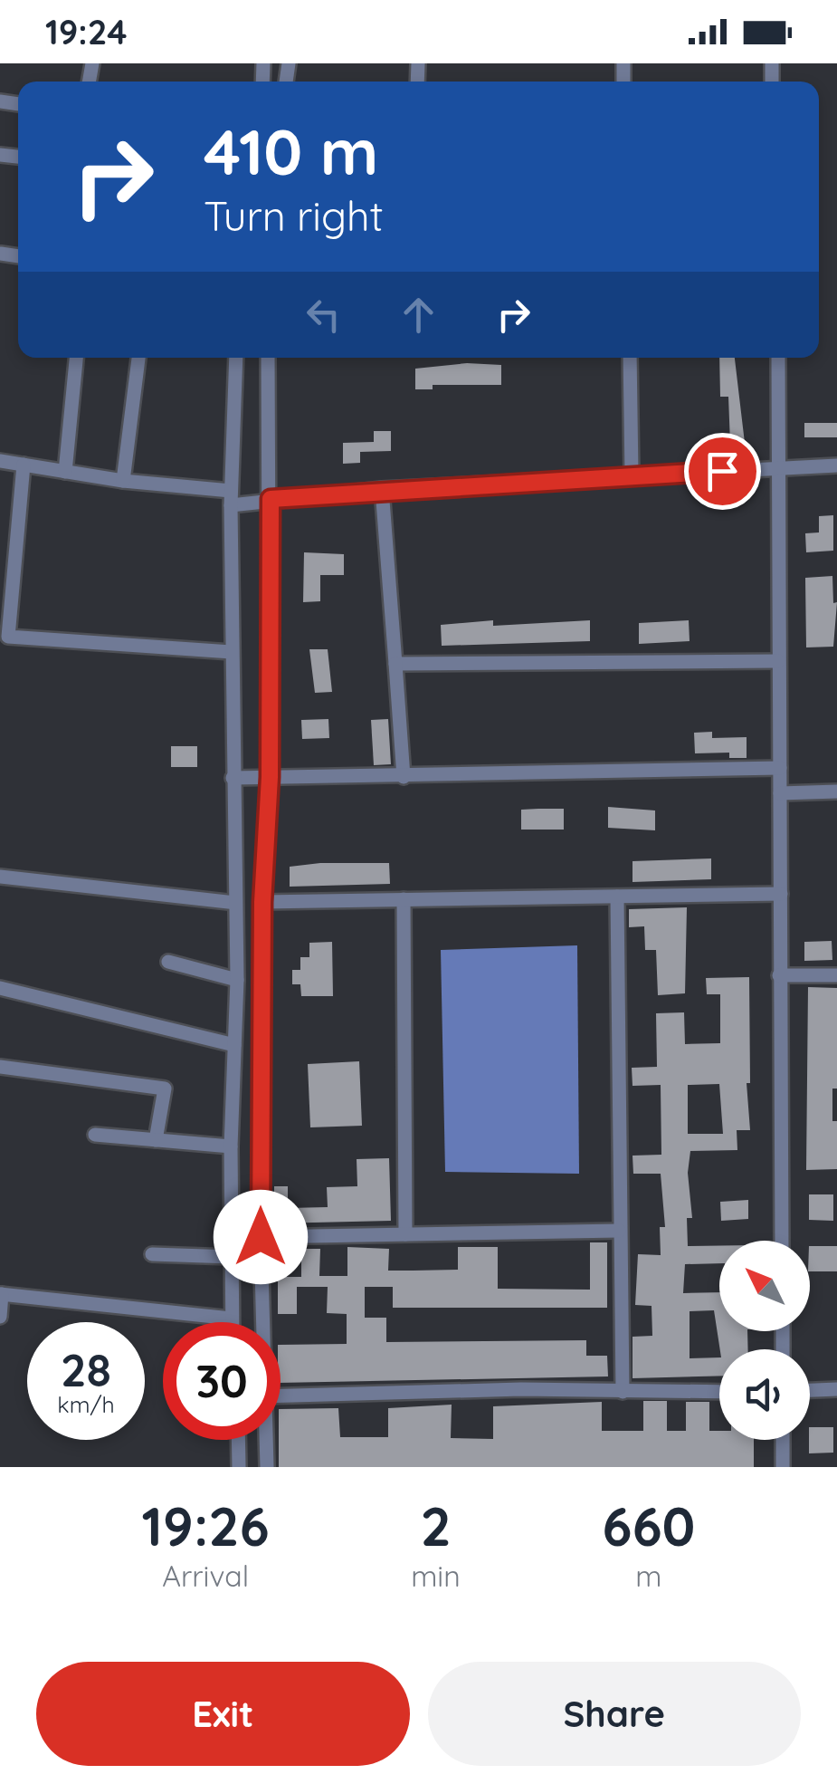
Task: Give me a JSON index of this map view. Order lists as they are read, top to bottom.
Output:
{
  "north": "top left",
  "page": {
    "status": "19:24",
    "turn": ["410 m", "Turn right"],
    "speed": "28 km/h",
    "limit": "30",
    "eta": [
      "19:26",
      "Arrival",
      "2",
      "min",
      "660",
      "m"
    ],
    "buttons": ["Exit", "Share"]
  }
}
